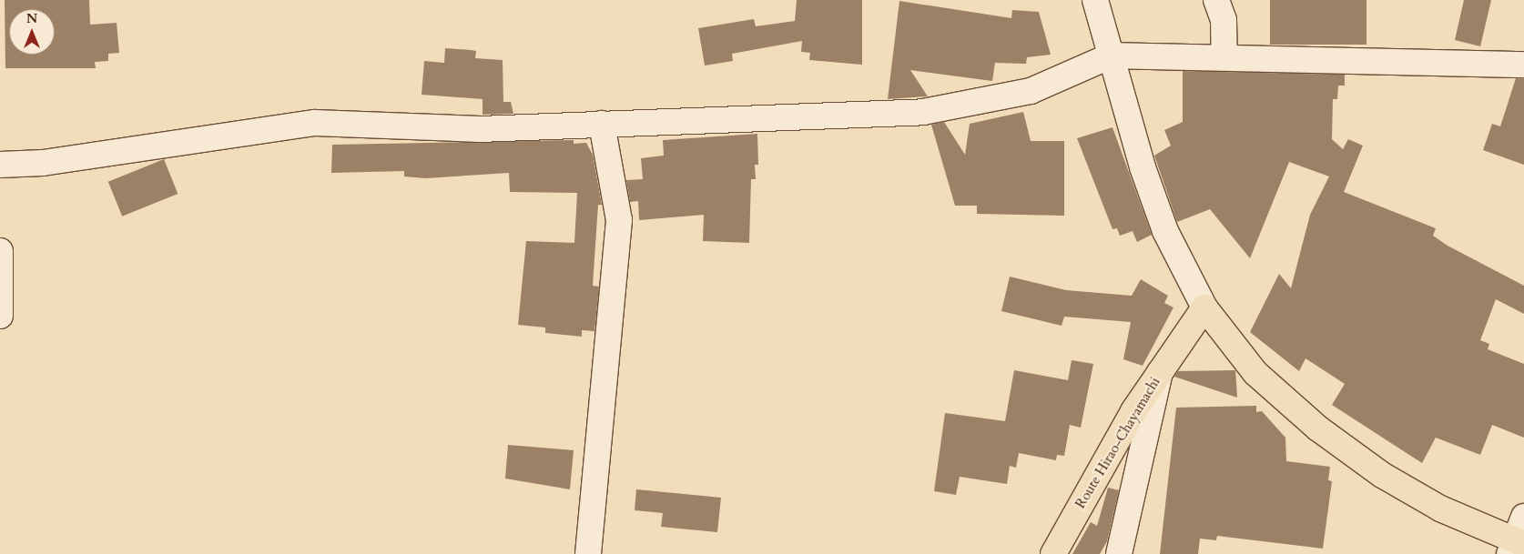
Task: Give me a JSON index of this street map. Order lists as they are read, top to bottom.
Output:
{
  "streets": {
    "main road": ["Route Hirao-Chayamachi"]
  },
  "north": "top"
}
